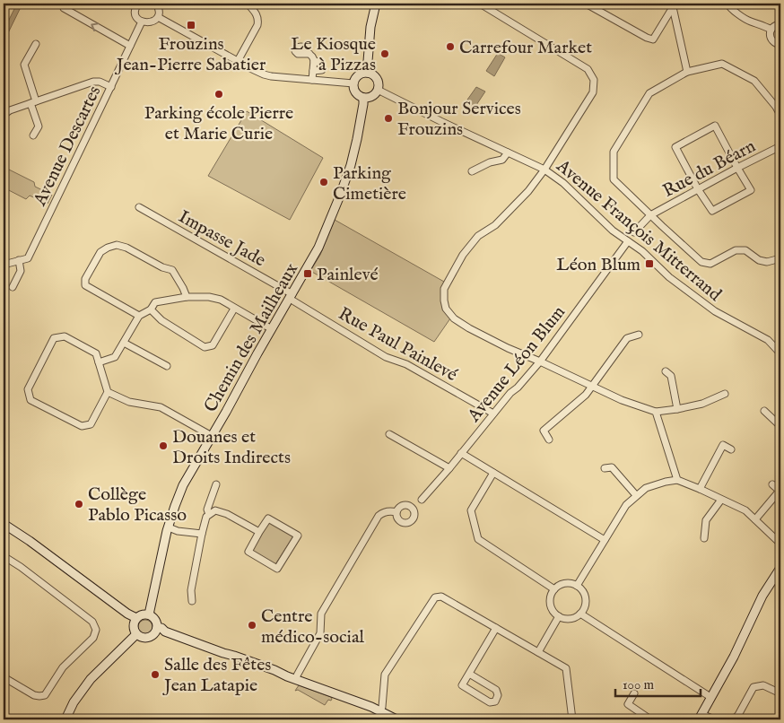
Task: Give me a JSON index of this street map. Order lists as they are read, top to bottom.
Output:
{
  "streets": {
    "street": [
      "Avenue Descartes",
      "Rue du Béarn",
      "Avenue François Mitterrand",
      "Impasse Jade",
      "Chemin des Mailheaux",
      "Rue Paul Painlevé",
      "Avenue Léon Blum"
    ]
  },
  "crossings": [
    ["Avenue François Mitterrand", "Chemin des Mailheaux"],
    ["Avenue François Mitterrand", "Avenue Léon Blum"],
    ["Impasse Jade", "Chemin des Mailheaux"],
    ["Impasse Jade", "Rue Paul Painlevé"],
    ["Chemin des Mailheaux", "Rue Paul Painlevé"],
    ["Rue Paul Painlevé", "Avenue Léon Blum"]
  ],
  "places": {
    "transit": ["Frouzins Jean-Pierre Sabatier", "Léon Blum", "Painlevé"],
    "other": [
      "Carrefour Market",
      "Le Kiosque à Pizzas",
      "Parking école Pierre et Marie Curie",
      "Bonjour Services Frouzins",
      "Parking Cimetière",
      "Douanes et Droits Indirects",
      "Collège Pablo Picasso",
      "Centre médico-social",
      "Salle des Fêtes Jean Latapie"
    ]
  },
  "scale_bar": "100 m"
}
